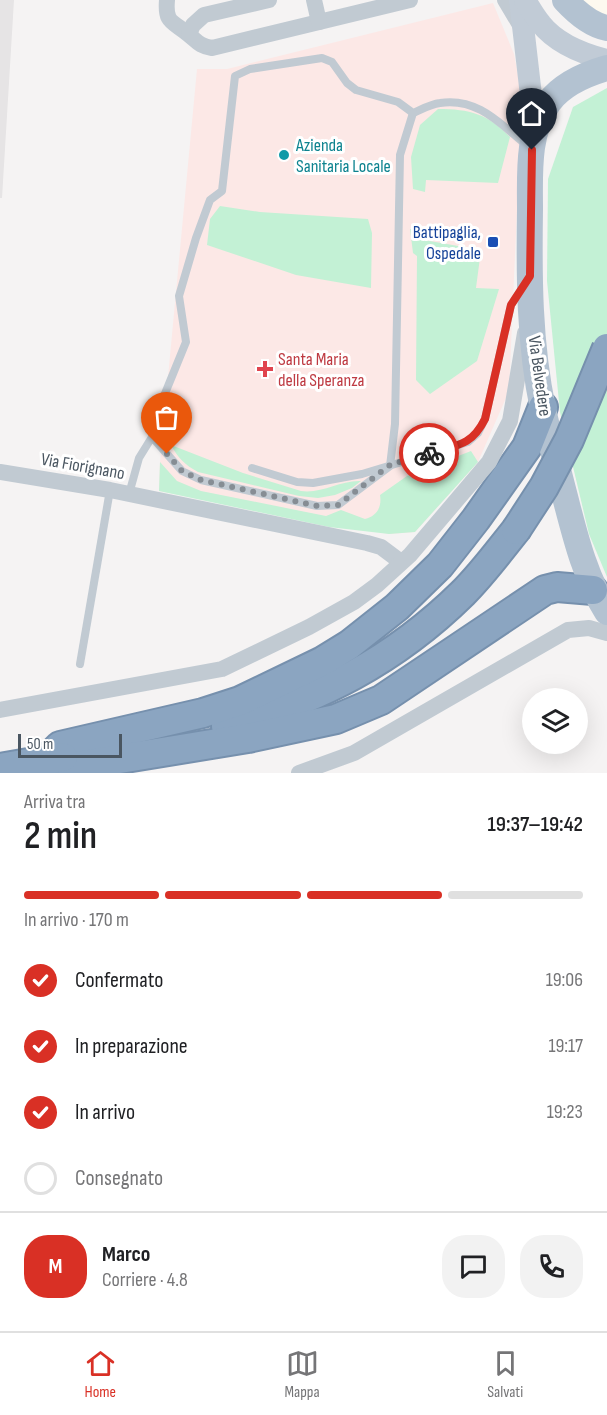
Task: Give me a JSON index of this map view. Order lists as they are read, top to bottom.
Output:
{
  "streets": {
    "main road": ["Via Belvedere"],
    "street": ["Via Fiorignano"]
  },
  "places": {
    "other": ["Azienda Sanitaria Locale"],
    "transit": ["Battipaglia, Ospedale"],
    "health": ["Santa Maria della Speranza"]
  },
  "scale_bar": "50 m",
  "page": {
    "scale": "50 m",
    "heading": ["2 min", "Arriva tra", "19:37–19:42"],
    "panel": ["Marco", "Corriere · 4.8"],
    "bar": "In arrivo · 170 m",
    "list": [
      ["Confermato", "19:06"],
      ["In preparazione", "19:17"],
      ["In arrivo", "19:23"],
      "Consegnato"
    ],
    "round": "M",
    "tabs": ["Home", "Mappa", "Salvati"]
  }
}
